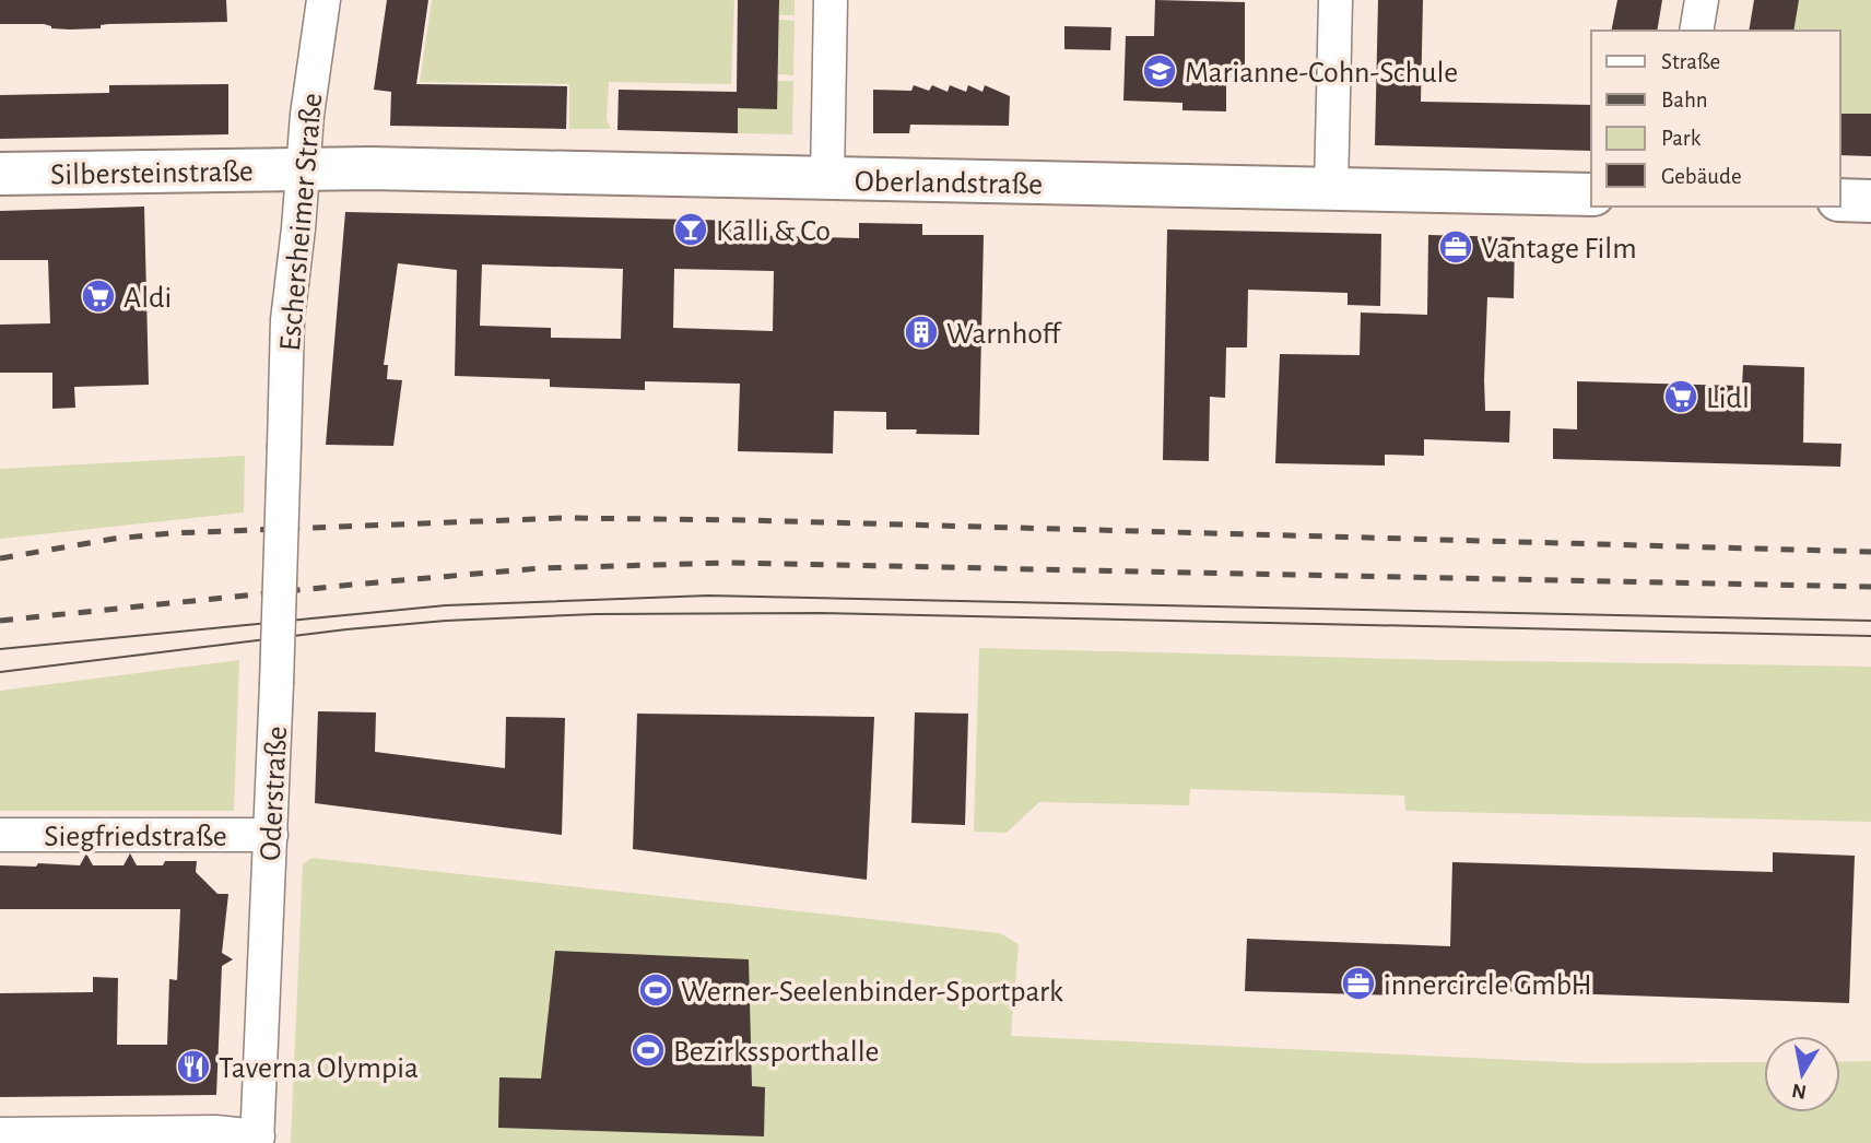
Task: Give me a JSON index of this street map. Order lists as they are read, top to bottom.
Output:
{
  "streets": {
    "street": [
      "Silbersteinstraße",
      "Oberlandstraße",
      "Eschersheimer Straße",
      "Oderstraße",
      "Siegfriedstraße"
    ]
  },
  "crossings": [
    ["Silbersteinstraße", "Oberlandstraße"],
    ["Silbersteinstraße", "Eschersheimer Straße"],
    ["Oberlandstraße", "Eschersheimer Straße"],
    ["Eschersheimer Straße", "Oderstraße"],
    ["Oderstraße", "Siegfriedstraße"]
  ],
  "places": {
    "school or university": ["Marianne-Cohn-Schule"],
    "bar": ["Kalli & Co"],
    "office": ["Vantage Film", "innercircle GmbH"],
    "supermarket": ["Aldi", "Lidl"],
    "building": ["Warnhoff"],
    "sports": ["Werner-Seelenbinder-Sportpark", "Bezirkssporthalle"],
    "restaurant": ["Taverna Olympia"]
  },
  "legend": [
    "Straße",
    "Bahn",
    "Park",
    "Gebäude"
  ],
  "north": "bottom"
}
